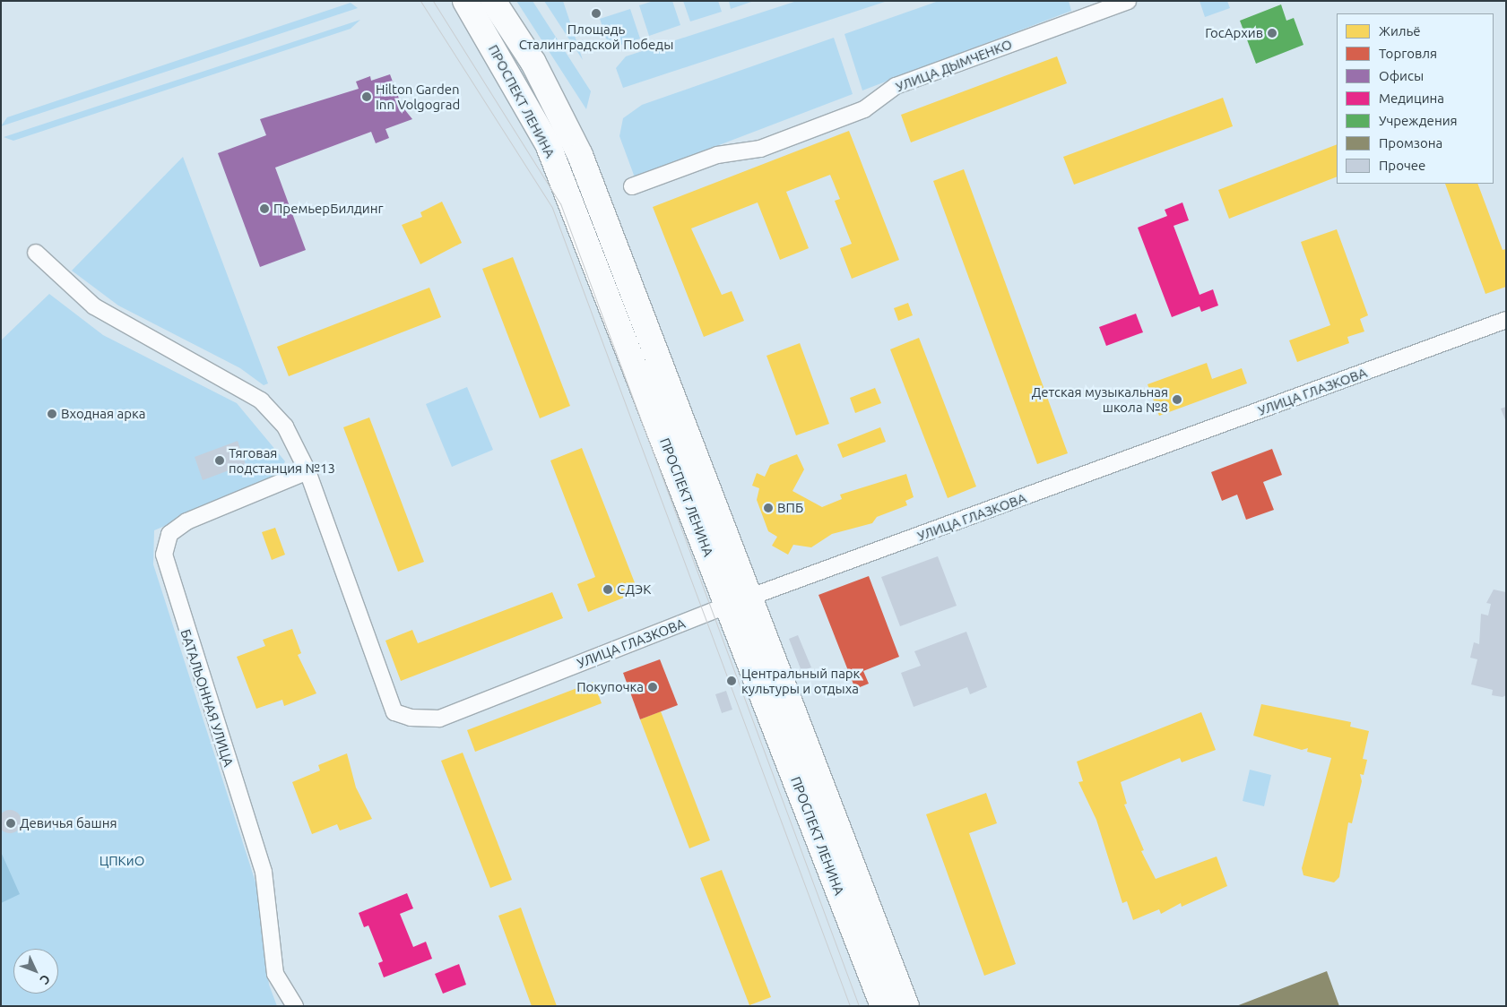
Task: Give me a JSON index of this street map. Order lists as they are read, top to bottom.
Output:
{
  "streets": {
    "main road": ["ПРОСПЕКТ ЛЕНИНА"],
    "street": ["УЛИЦА ДЫМЧЕНКО", "УЛИЦА ГЛАЗКОВА", "БАТАЛЬОННАЯ УЛИЦА"]
  },
  "crossings": [
    ["ПРОСПЕКТ ЛЕНИНА", "УЛИЦА ГЛАЗКОВА"],
    ["УЛИЦА ГЛАЗКОВА", "БАТАЛЬОННАЯ УЛИЦА"]
  ],
  "parks": ["ЦПКиО"],
  "places": [
    "Площадь Сталинградской Победы",
    "ГосАрхив",
    "Hilton Garden Inn Volgograd",
    "ПремьерБилдинг",
    "Детская музыкальная школа №8",
    "Входная арка",
    "Тяговая подстанция №13",
    "ВПБ",
    "СДЭК",
    "Центральный парк культуры и отдыха",
    "Покупочка",
    "Девичья башня"
  ],
  "legend": [
    "Жильё",
    "Торговля",
    "Офисы",
    "Медицина",
    "Учреждения",
    "Промзона",
    "Прочее"
  ],
  "north": "bottom right"
}
